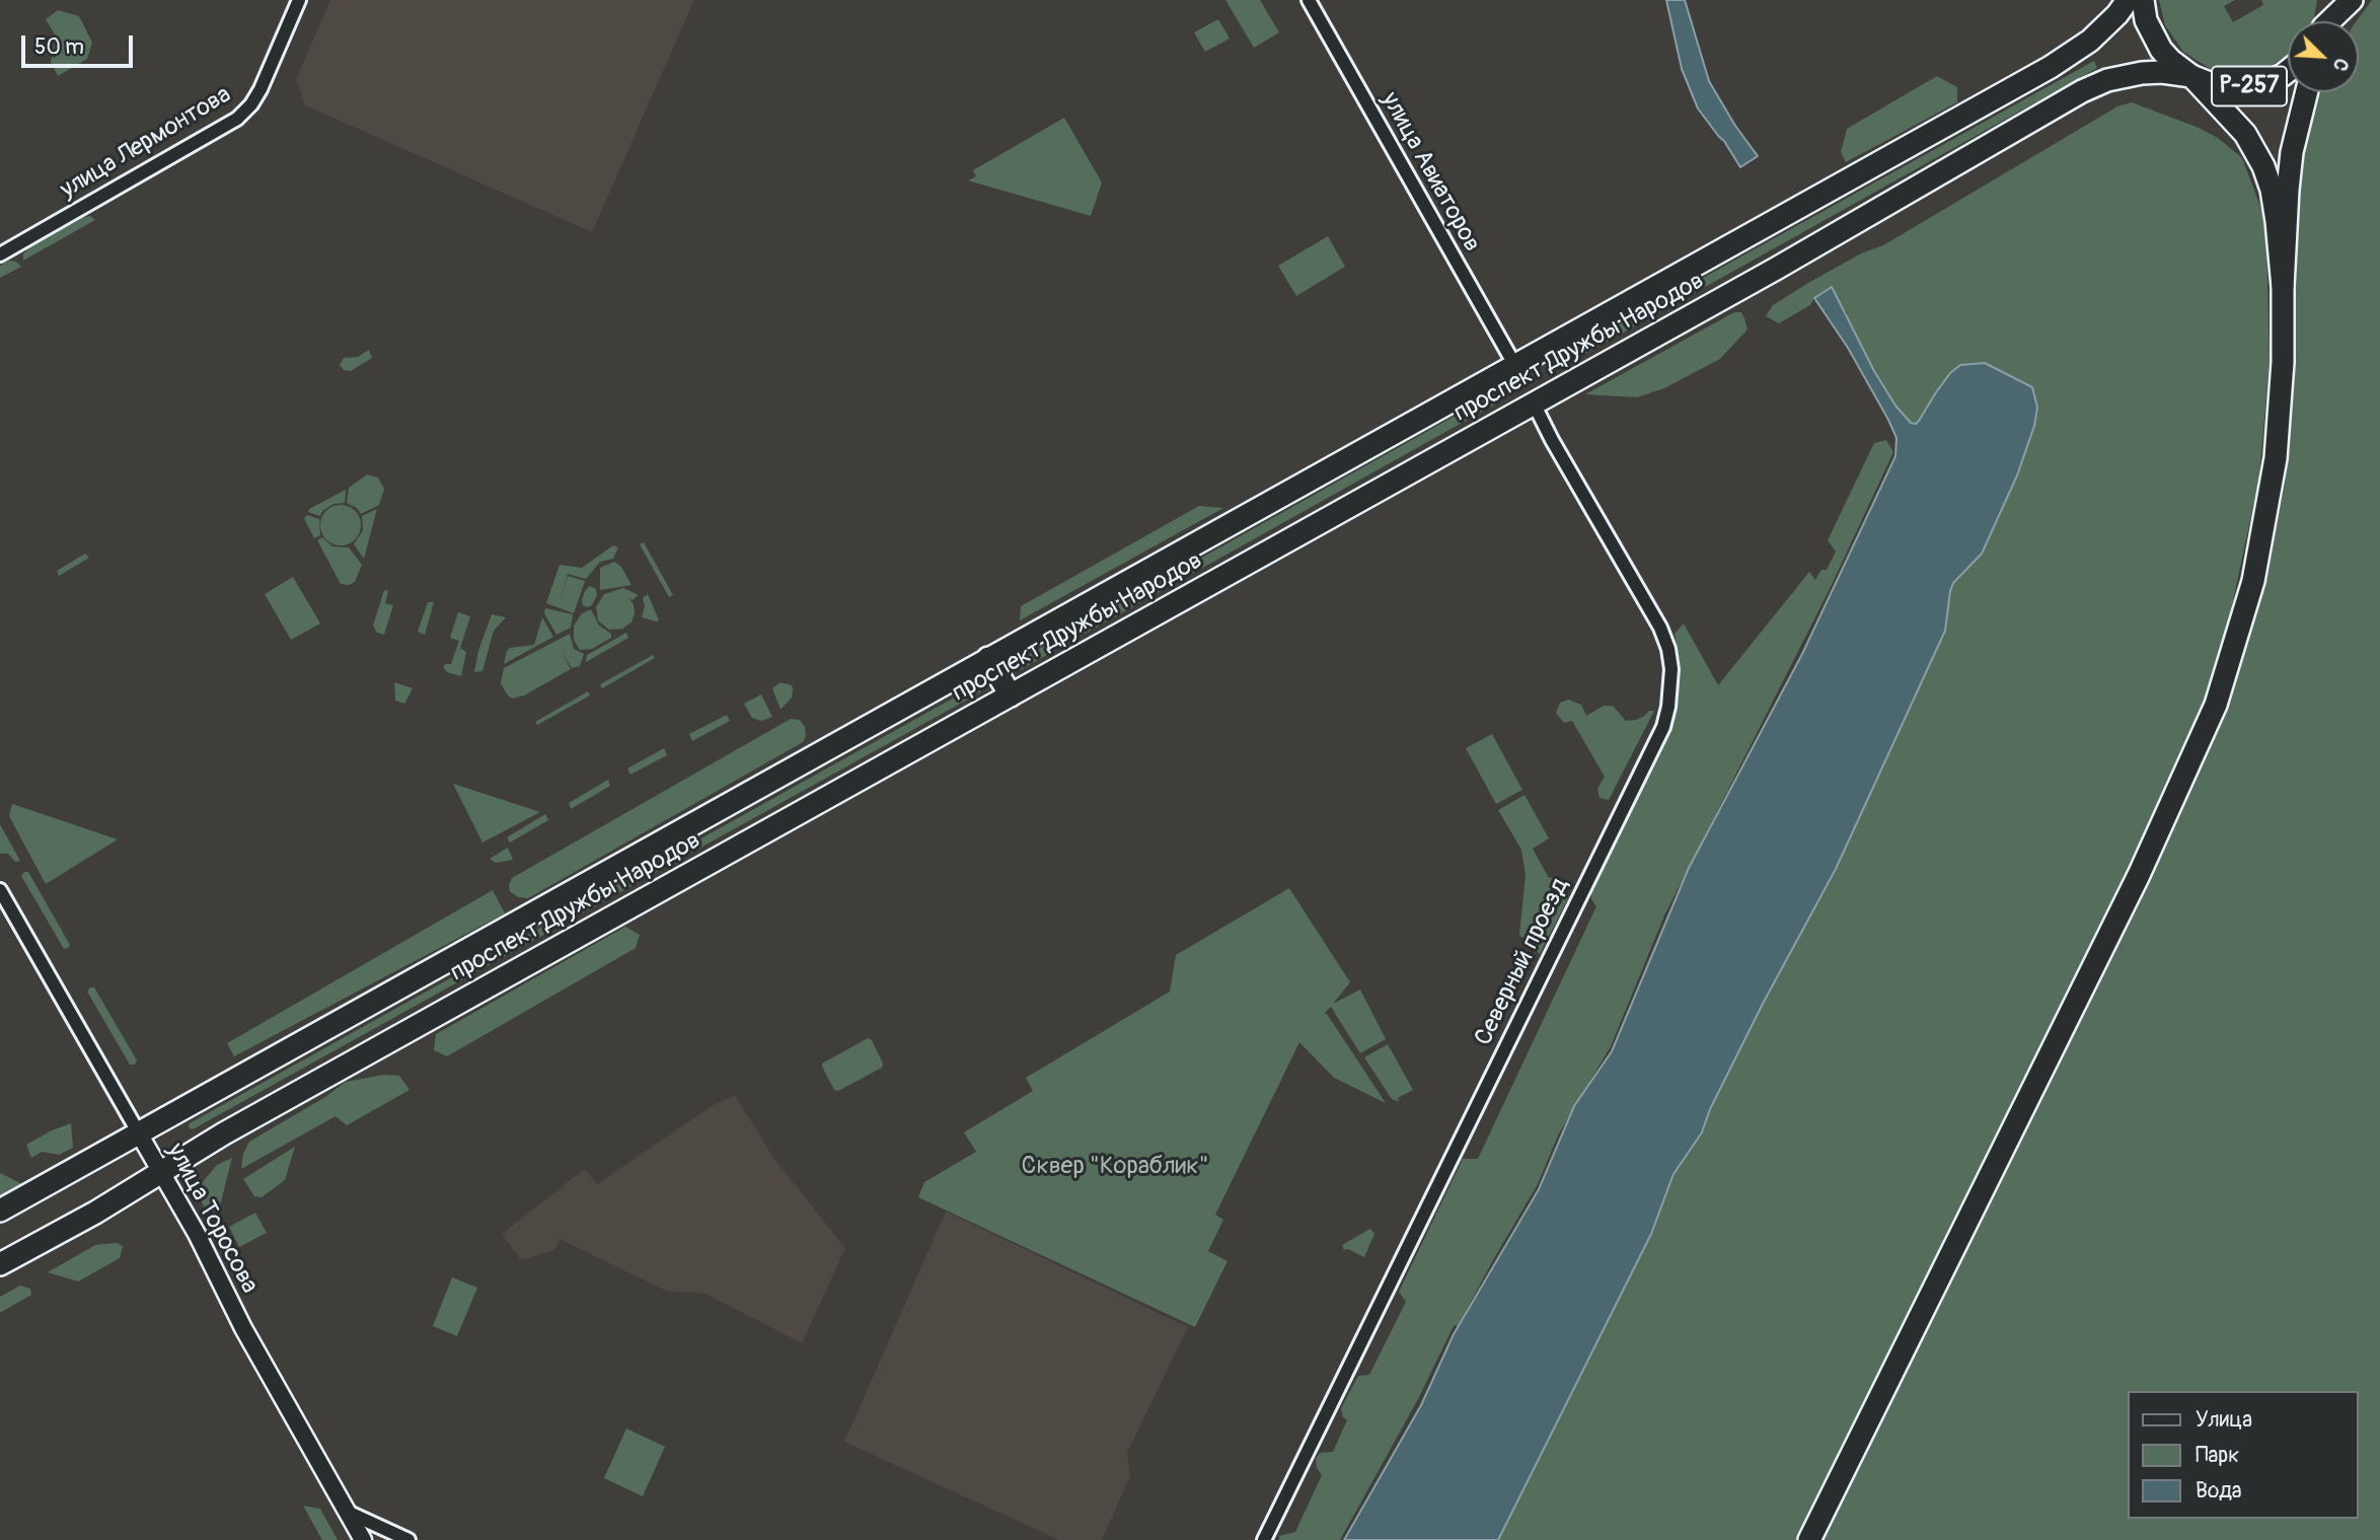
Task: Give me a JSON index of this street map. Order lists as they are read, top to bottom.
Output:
{
  "streets": {
    "main road": ["Р-257", "проспект Дружбы Народов"],
    "street": [
      "улица Лермонтова",
      "улица Авиаторов",
      "Северный проезд",
      "улица Торосова"
    ]
  },
  "crossings": [
    ["Р-257", "проспект Дружбы Народов"],
    ["улица Авиаторов", "проспект Дружбы Народов"],
    ["проспект Дружбы Народов", "Северный проезд"],
    ["проспект Дружбы Народов", "улица Торосова"]
  ],
  "parks": ["Сквер \"Кораблик\""],
  "legend": ["Улица", "Парк", "Вода"],
  "scale_bar": "50 m",
  "north": "bottom right"
}
